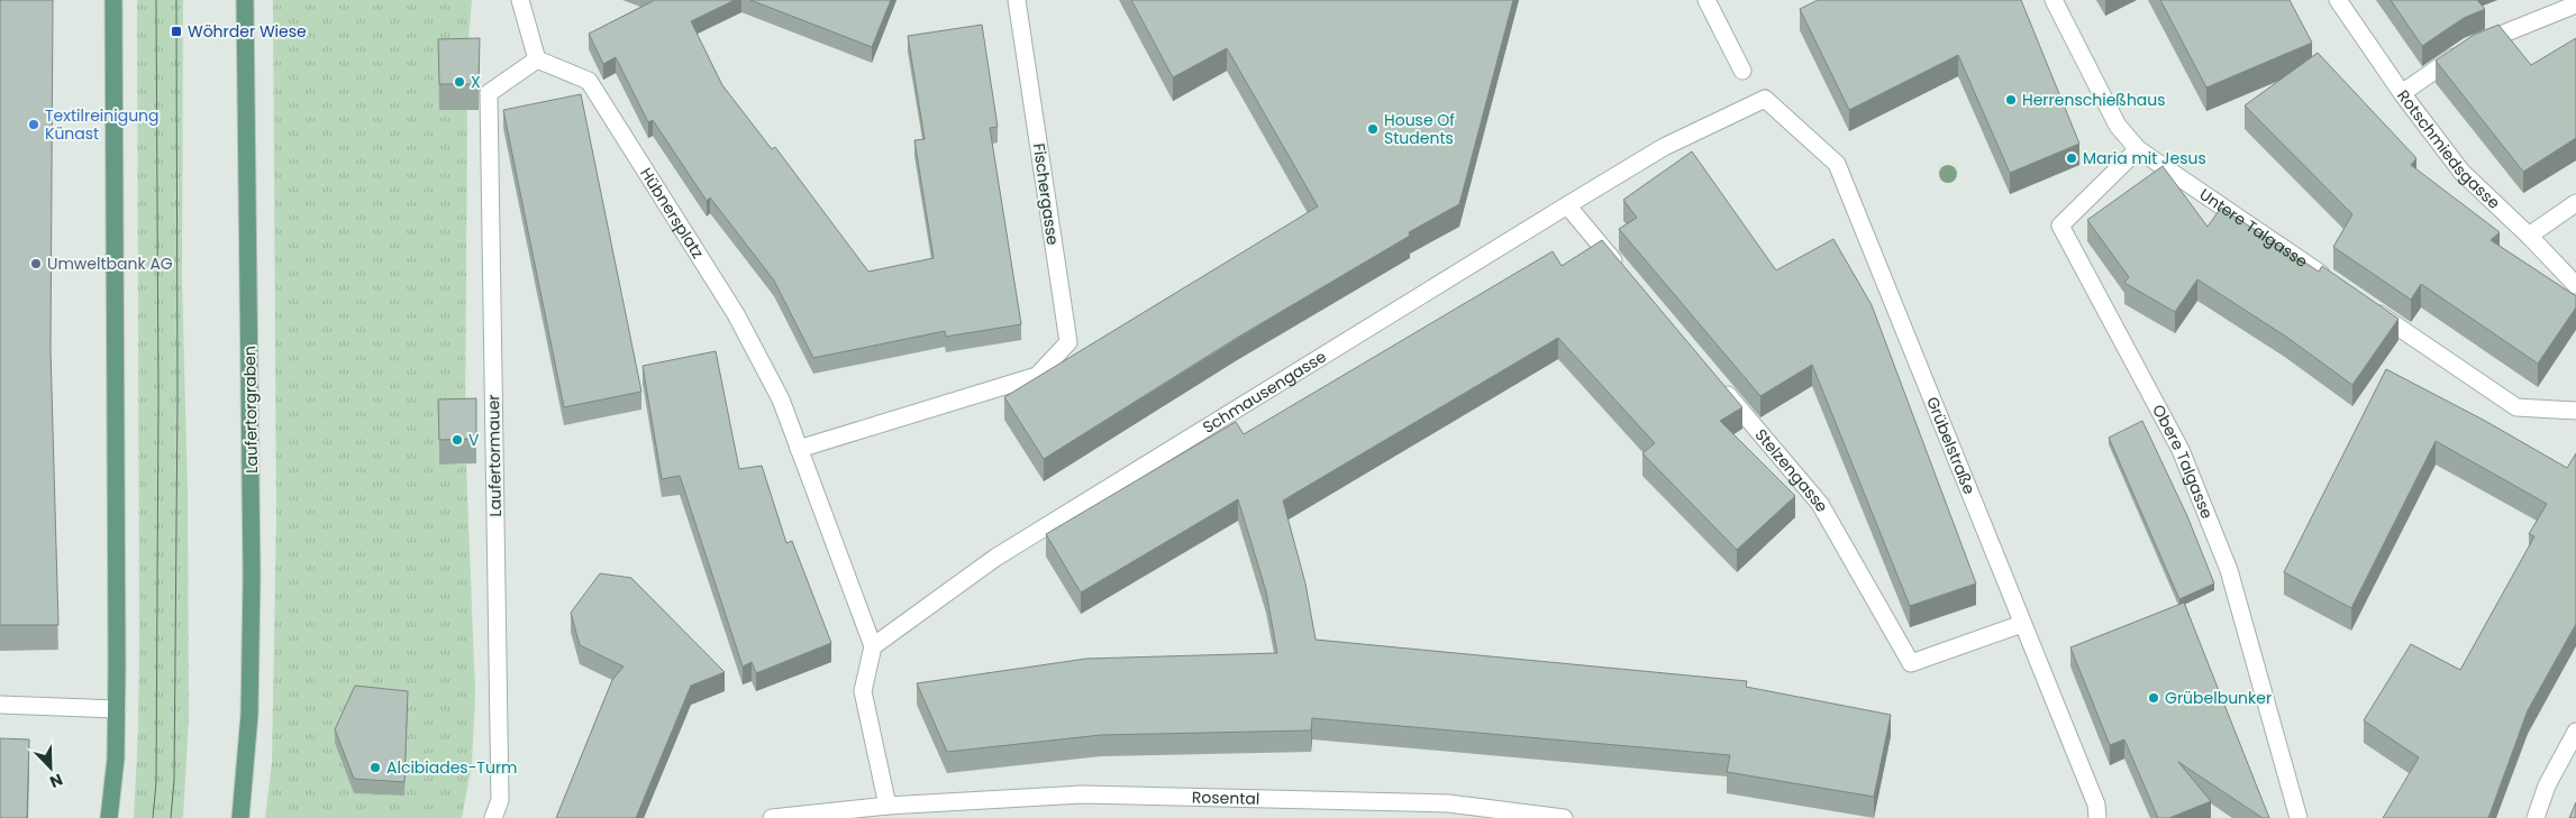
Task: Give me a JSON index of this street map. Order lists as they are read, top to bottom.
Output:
{
  "streets": {
    "main road": ["Laufertorgraben"],
    "street": [
      "Rotschmiedsgasse",
      "Fischergasse",
      "Hübnersplatz",
      "Untere Talgasse",
      "Schmausengasse",
      "Grübelstraße",
      "Laufertormauer",
      "Obere Talgasse",
      "Stelzengasse",
      "Rosental"
    ]
  },
  "crossings": [
    ["Fischergasse", "Hübnersplatz"],
    ["Hübnersplatz", "Schmausengasse"],
    ["Hübnersplatz", "Laufertormauer"],
    ["Untere Talgasse", "Obere Talgasse"],
    ["Schmausengasse", "Grübelstraße"],
    ["Grübelstraße", "Stelzengasse"]
  ],
  "places": {
    "transit": ["Wöhrder Wiese"],
    "other": [
      "X",
      "Herrenschießhaus",
      "Textilreinigung Künast",
      "House Of Students",
      "Maria mit Jesus",
      "Umweltbank AG",
      "V",
      "Grübelbunker",
      "Alcibiades-Turm"
    ]
  },
  "north": "bottom right"
}
